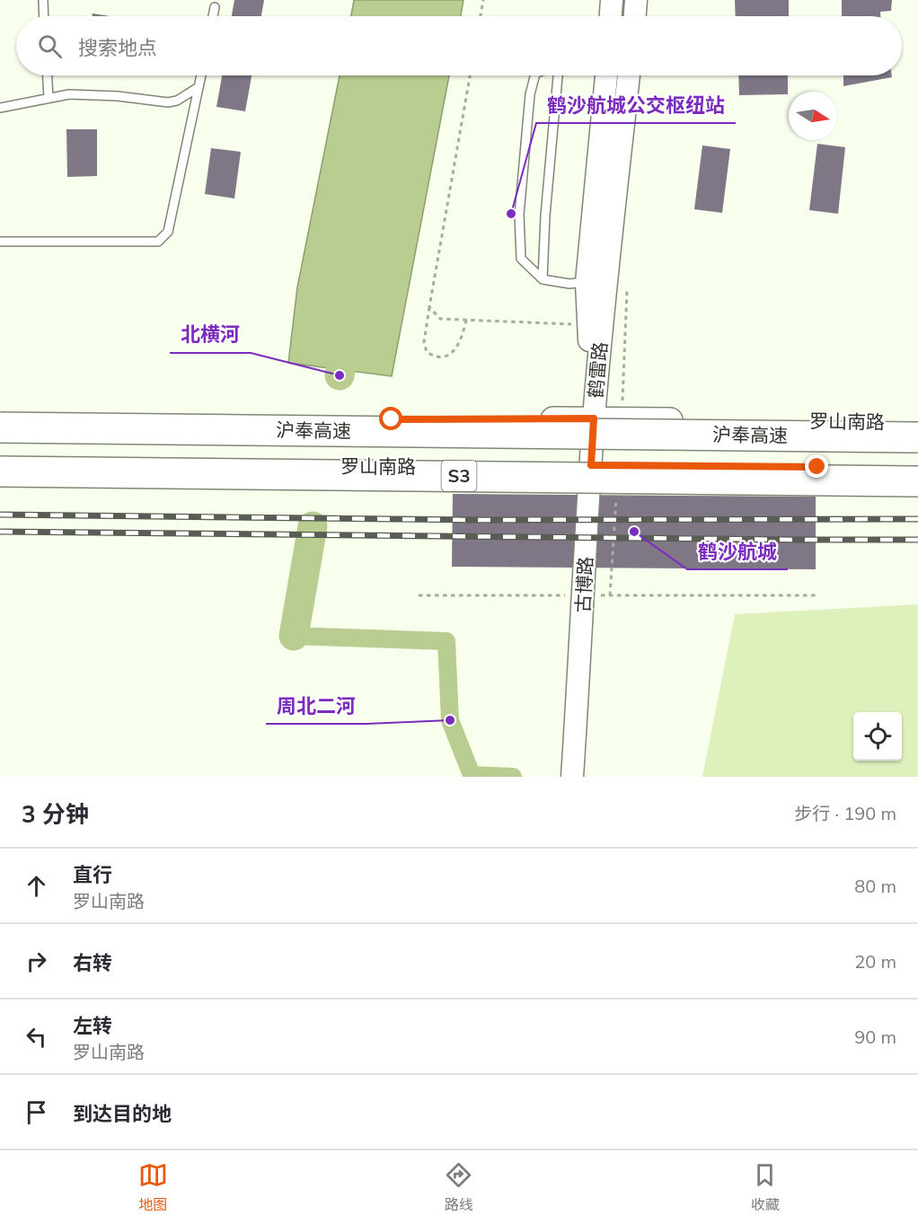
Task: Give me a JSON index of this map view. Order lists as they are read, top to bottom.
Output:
{
  "streets": {
    "highway": ["沪奉高速", "S3"],
    "main road": ["罗山南路"],
    "street": ["鹤雷路", "古博路"]
  },
  "crossings": [
    ["鹤雷路", "罗山南路"],
    ["鹤雷路", "古博路"],
    ["罗山南路", "S3"],
    ["罗山南路", "古博路"]
  ],
  "places": [
    "鹤沙航城公交枢纽站",
    "北横河",
    "鹤沙航城",
    "周北二河"
  ],
  "north": "right",
  "page": {
    "search": "搜索地点",
    "heading": ["3 分钟", "步行 · 190 m"],
    "list": [
      ["直行", "罗山南路", "80 m"],
      ["右转", "20 m"],
      ["左转", "罗山南路", "90 m"],
      "到达目的地"
    ],
    "nav": ["地图", "路线", "收藏"]
  }
}
